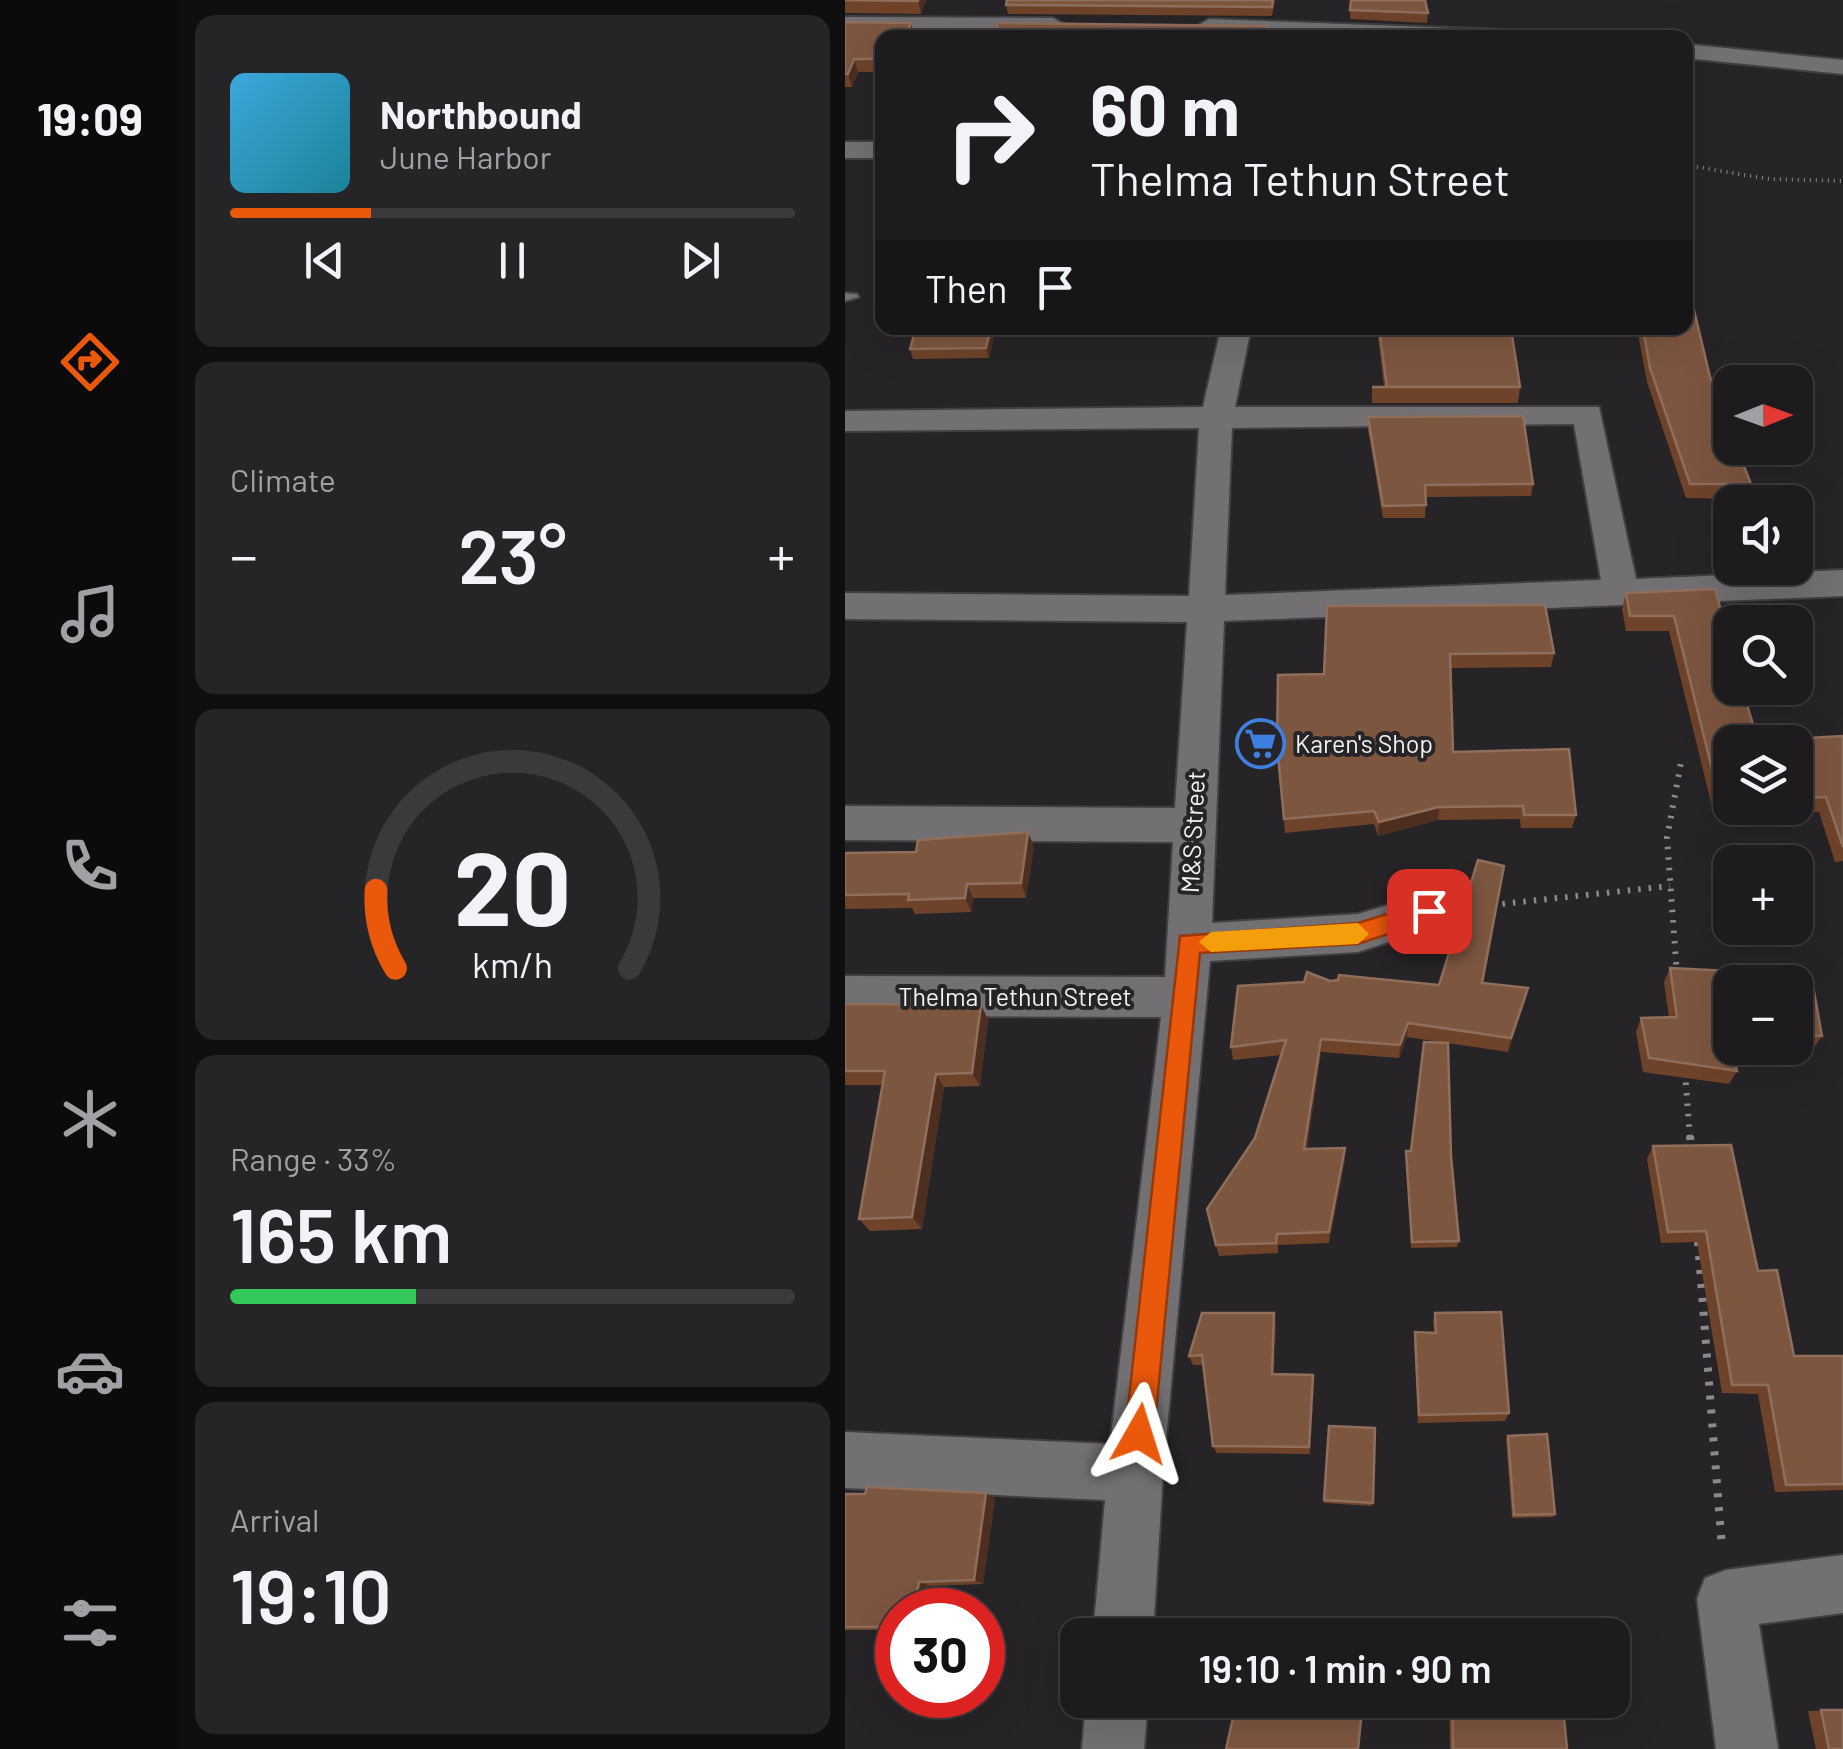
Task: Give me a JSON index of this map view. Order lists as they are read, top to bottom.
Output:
{
  "streets": {
    "street": ["M&S Street", "Thelma Tethun Street"]
  },
  "crossings": [
    ["M&S Street", "Thelma Tethun Street"]
  ],
  "places": {
    "supermarket": ["Karen's Shop"]
  },
  "north": "right",
  "page": {
    "tabs": "19:09",
    "turn": ["60 m", "Thelma Tethun Street"],
    "song": ["Northbound", "June Harbor"],
    "then": "Then",
    "tile": [
      "Climate",
      ["Range · 33%", "165 km"],
      ["Arrival", "19:10"]
    ],
    "map_buttons": ["+", "−"],
    "heat": ["−", "23°", "+"],
    "limit": "30",
    "trip": "19:10 · 1 min · 90 m",
    "gauge": ["20", "km/h"]
  }
}
